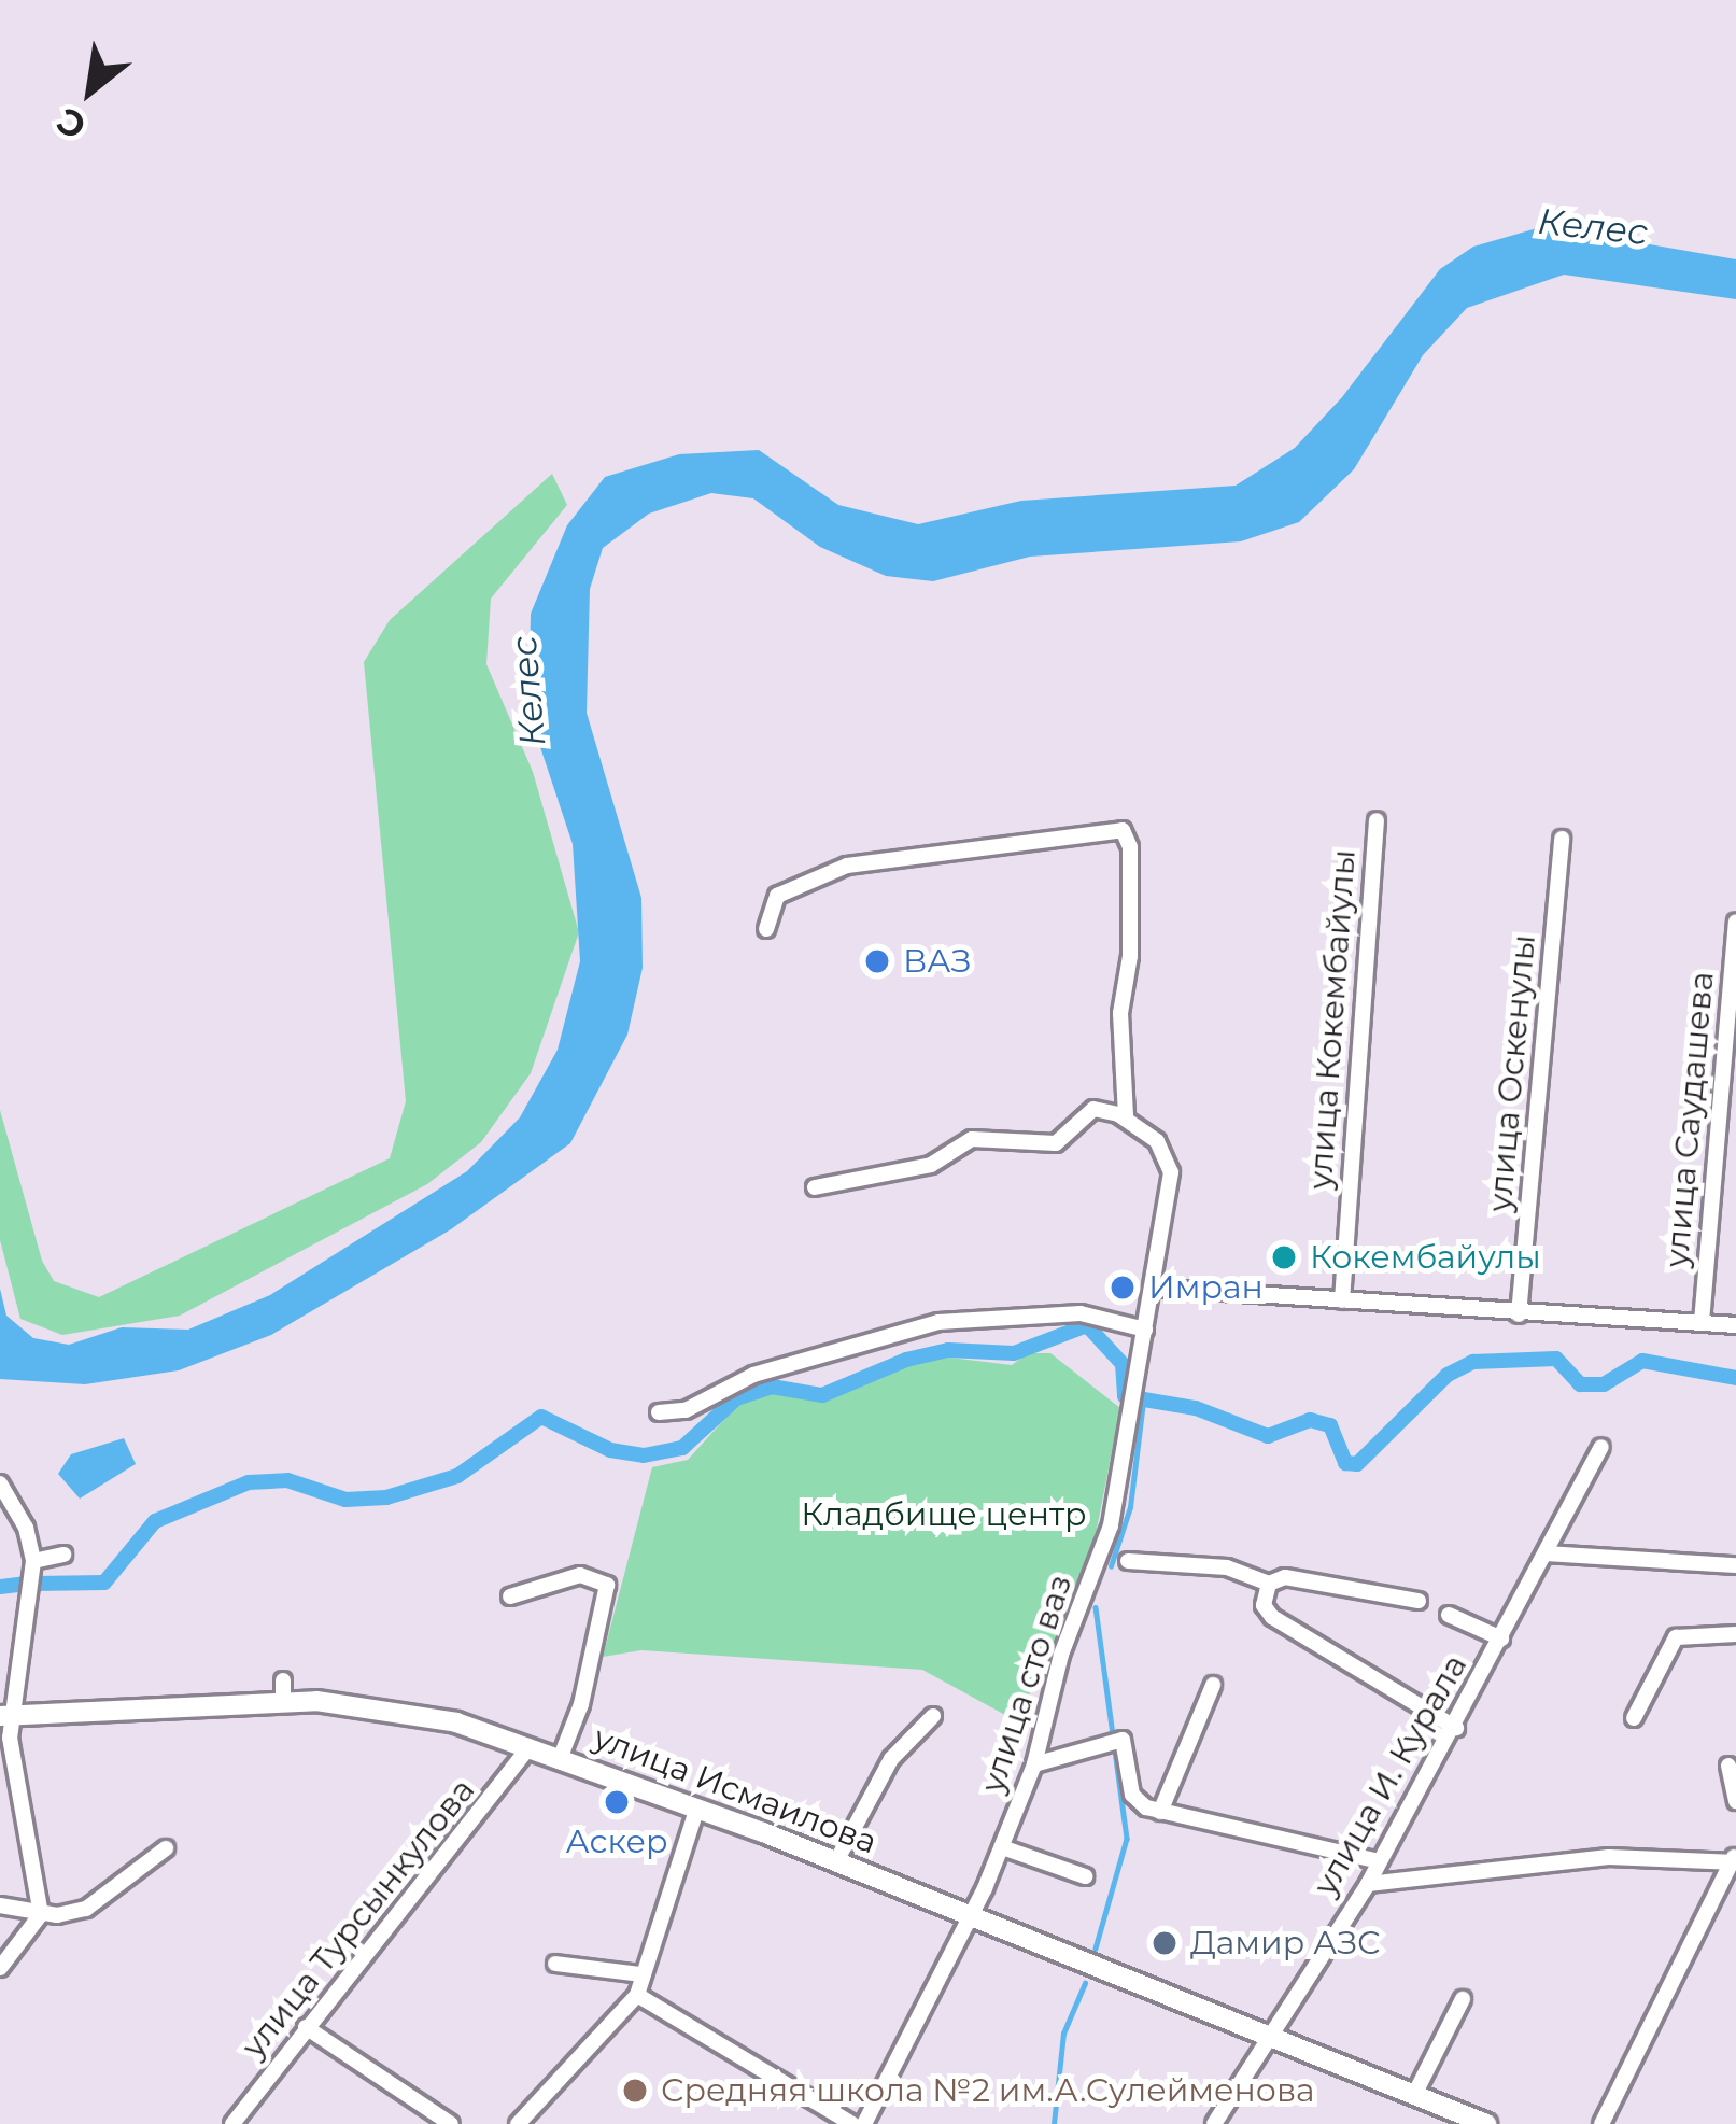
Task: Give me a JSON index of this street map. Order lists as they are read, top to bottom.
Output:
{
  "streets": {
    "main road": ["улица Исмаилова"],
    "street": [
      "улица Кокембайулы",
      "улица Оскенулы",
      "улица Саудашева",
      "улица сто ваз",
      "улица И. Курала",
      "улица Турсынкулова"
    ]
  },
  "crossings": [
    ["улица сто ваз", "улица Исмаилова"],
    ["улица И. Курала", "улица Исмаилова"],
    ["улица Исмаилова", "улица Турсынкулова"]
  ],
  "water": ["Келес"],
  "parks": ["Кладбище центр"],
  "places": [
    "ВАЗ",
    "Кокембайулы",
    "Имран",
    "Аскер",
    "Дамир АЗС",
    "Средняя школа №2 им.А.Сулейменова"
  ],
  "north": "bottom left"
}
